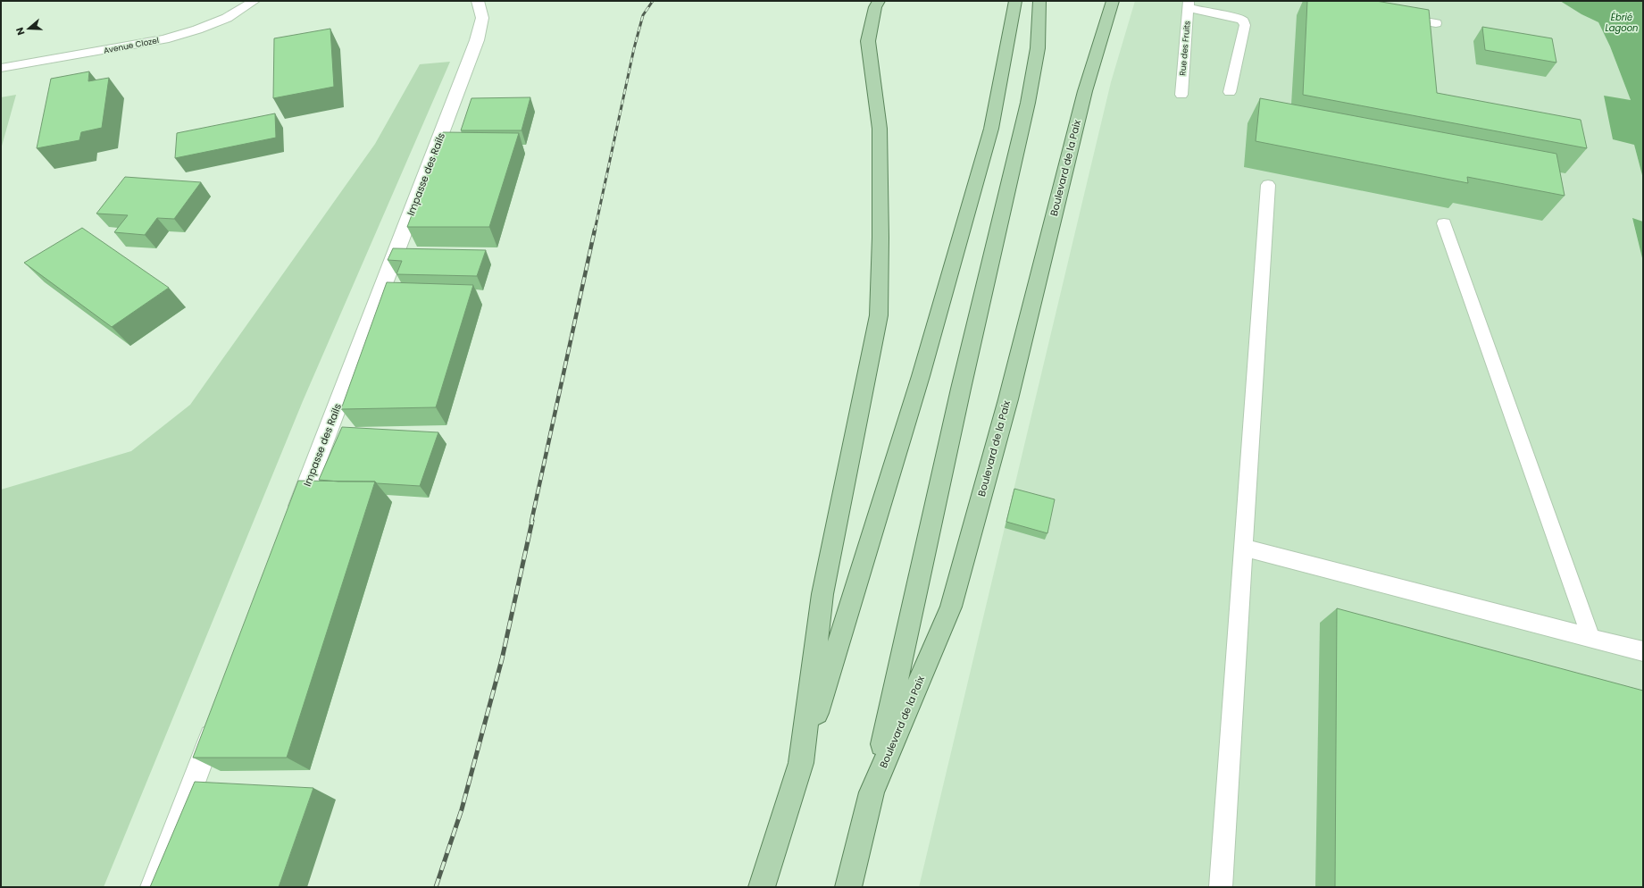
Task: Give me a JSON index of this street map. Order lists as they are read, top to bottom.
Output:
{
  "streets": {
    "main road": ["Boulevard de la Paix"],
    "street": ["Impasse des Rails"],
    "lane": ["Avenue Clozel", "Rue des Fruits"]
  },
  "water": ["Ébrié Lagoon"],
  "north": "left"
}
